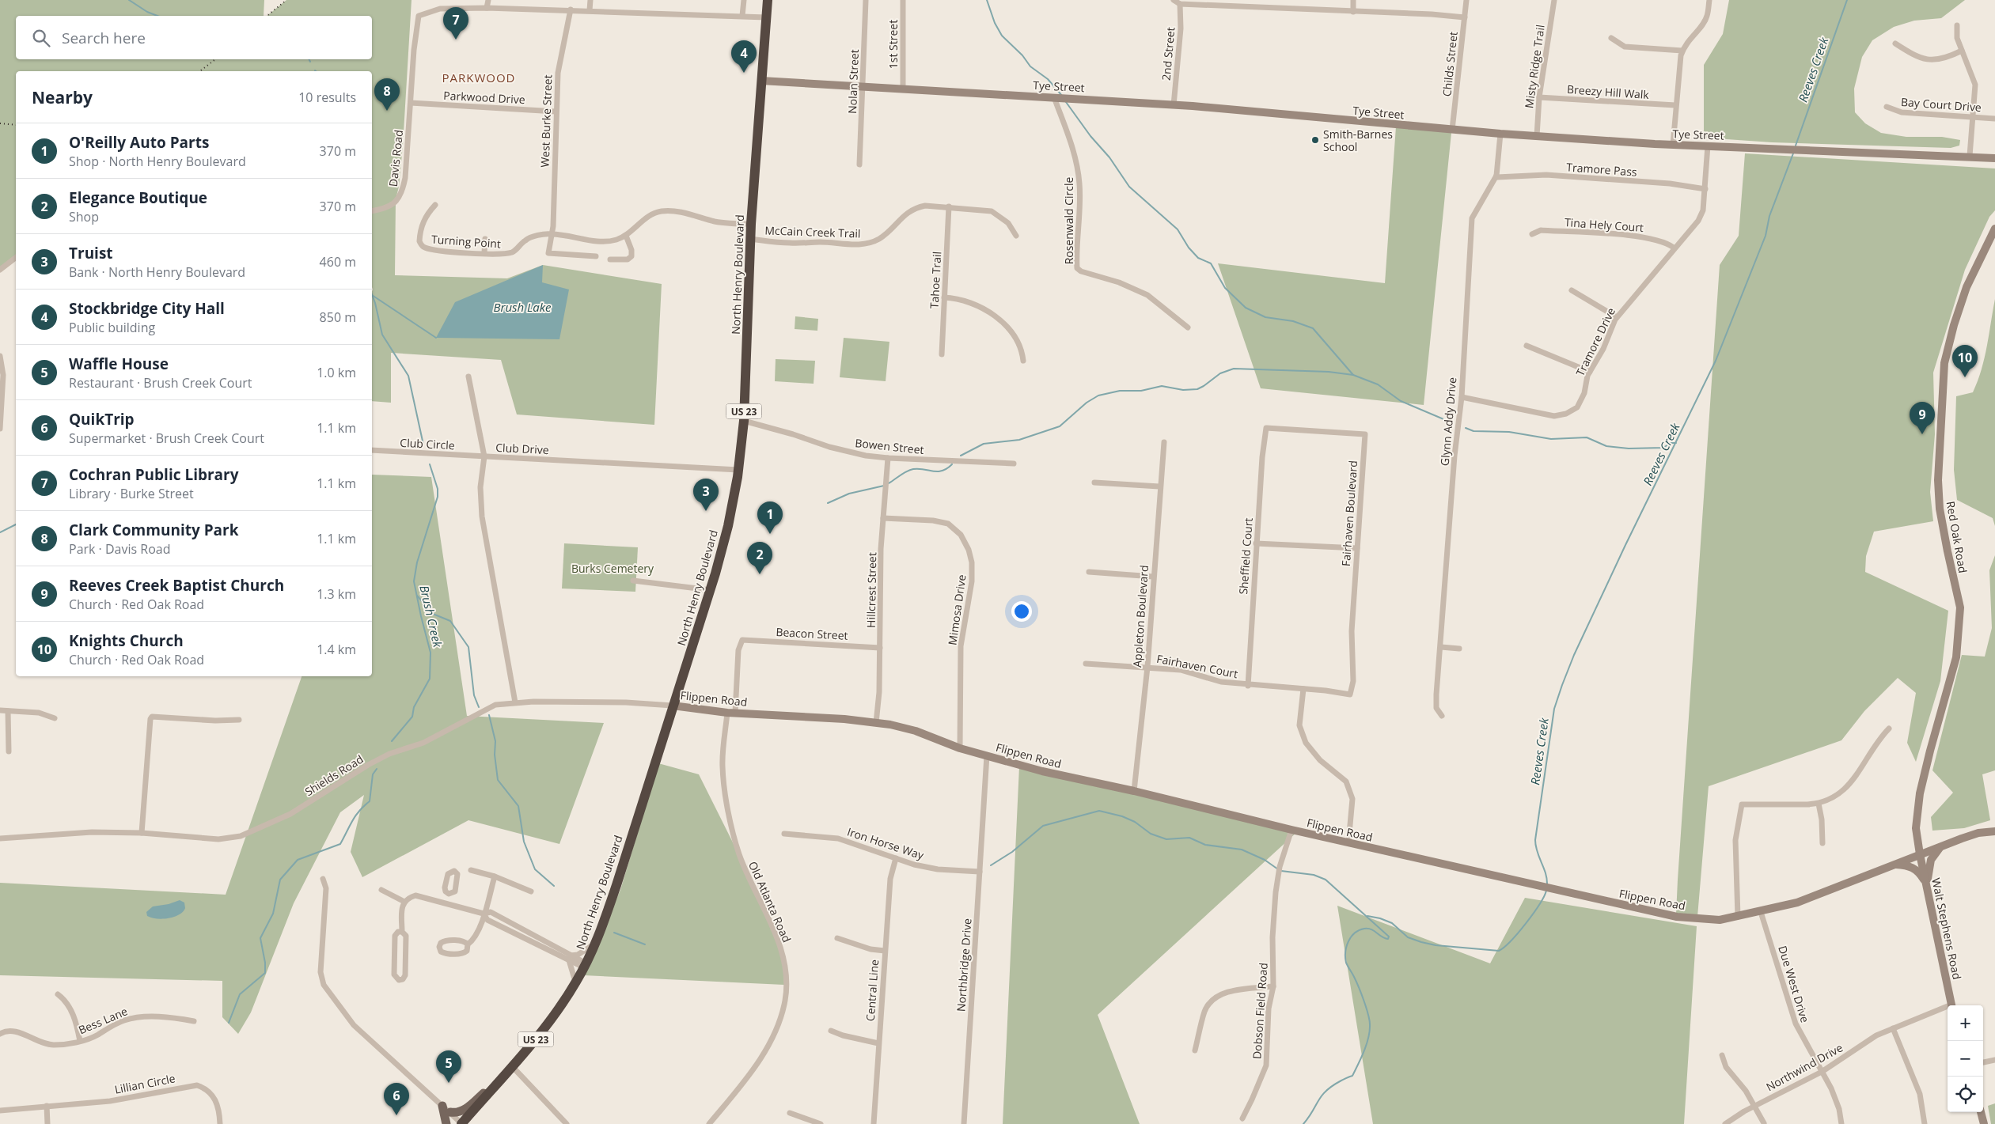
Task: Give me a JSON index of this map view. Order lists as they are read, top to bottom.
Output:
{
  "streets": {
    "highway": ["North Henry Boulevard", "US 23"],
    "street": [
      "1st Street",
      "2nd Street",
      "Childs Street",
      "Misty Ridge Trail",
      "Nolan Street",
      "Tye Street",
      "Breezy Hill Walk",
      "Parkwood Drive",
      "Bay Court Drive",
      "West Burke Street",
      "Davis Road",
      "Tramore Pass",
      "Rosenwald Circle",
      "Tina Hely Court",
      "McCain Creek Trail",
      "Turning Point",
      "Tahoe Trail",
      "Tramore Drive",
      "Glynn Addy Drive",
      "Club Circle",
      "Bowen Street",
      "Club Drive",
      "Fairhaven Boulevard",
      "Red Oak Road",
      "Sheffield Court",
      "Hillcrest Street",
      "Mimosa Drive",
      "Appleton Boulevard",
      "Beacon Street",
      "Fairhaven Court",
      "Flippen Road",
      "Shields Road",
      "Iron Horse Way",
      "Old Atlanta Road",
      "Walt Stephens Road",
      "Northbridge Drive",
      "Due West Drive",
      "Central Line",
      "Dobson Field Road",
      "Bess Lane",
      "Northwind Drive",
      "Lillian Circle"
    ]
  },
  "crossings": [
    ["1st Street", "Tye Street"],
    ["2nd Street", "Tye Street"],
    ["Childs Street", "Tye Street"],
    ["Misty Ridge Trail", "Tye Street"],
    ["Misty Ridge Trail", "Breezy Hill Walk"],
    ["Nolan Street", "Tye Street"],
    ["Tye Street", "Rosenwald Circle"],
    ["Tye Street", "North Henry Boulevard"],
    ["Tye Street", "Tramore Drive"],
    ["Tye Street", "Glynn Addy Drive"],
    ["Parkwood Drive", "West Burke Street"],
    ["Parkwood Drive", "Davis Road"],
    ["West Burke Street", "Turning Point"],
    ["Tramore Pass", "Tramore Drive"],
    ["Tramore Pass", "Glynn Addy Drive"],
    ["Tina Hely Court", "Tramore Drive"],
    ["McCain Creek Trail", "North Henry Boulevard"],
    ["McCain Creek Trail", "Tahoe Trail"],
    ["North Henry Boulevard", "Bowen Street"],
    ["North Henry Boulevard", "Club Drive"],
    ["North Henry Boulevard", "Flippen Road"],
    ["North Henry Boulevard", "Shields Road"],
    ["Tramore Drive", "Glynn Addy Drive"],
    ["Club Circle", "Club Drive"],
    ["Bowen Street", "Hillcrest Street"],
    ["Club Drive", "Shields Road"],
    ["Fairhaven Boulevard", "Sheffield Court"],
    ["Fairhaven Boulevard", "Fairhaven Court"],
    ["Red Oak Road", "Flippen Road"],
    ["Red Oak Road", "Walt Stephens Road"],
    ["Sheffield Court", "Fairhaven Court"],
    ["Hillcrest Street", "Mimosa Drive"],
    ["Hillcrest Street", "Beacon Street"],
    ["Hillcrest Street", "Flippen Road"],
    ["Mimosa Drive", "Flippen Road"],
    ["Appleton Boulevard", "Fairhaven Court"],
    ["Appleton Boulevard", "Flippen Road"],
    ["Beacon Street", "Old Atlanta Road"],
    ["Flippen Road", "Shields Road"],
    ["Flippen Road", "Old Atlanta Road"],
    ["Flippen Road", "Walt Stephens Road"],
    ["Flippen Road", "Northbridge Drive"],
    ["Flippen Road", "Due West Drive"],
    ["Flippen Road", "Dobson Field Road"],
    ["Iron Horse Way", "Northbridge Drive"],
    ["Iron Horse Way", "Central Line"],
    ["Due West Drive", "Northwind Drive"]
  ],
  "districts": ["PARKWOOD"],
  "water": ["Reeves Creek", "Brush Lake", "Brush Creek"],
  "parks": ["Burks Cemetery"],
  "places": ["Smith-Barnes School"],
  "page": {
    "pins": [
      "7",
      "4",
      "8",
      "10",
      "9",
      "3",
      "1",
      "2",
      "5",
      "6"
    ],
    "search": "Search here",
    "heading": ["Nearby", "10 results"],
    "list": [
      {
        "mark": "1",
        "name": "O'Reilly Auto Parts",
        "note": "Shop · North Henry Boulevard",
        "value": "370 m"
      },
      {
        "mark": "2",
        "name": "Elegance Boutique",
        "note": "Shop",
        "value": "370 m"
      },
      {
        "mark": "3",
        "name": "Truist",
        "note": "Bank · North Henry Boulevard",
        "value": "460 m"
      },
      {
        "mark": "4",
        "name": "Stockbridge City Hall",
        "note": "Public building",
        "value": "850 m"
      },
      {
        "mark": "5",
        "name": "Waffle House",
        "note": "Restaurant · Brush Creek Court",
        "value": "1.0 km"
      },
      {
        "mark": "6",
        "name": "QuikTrip",
        "note": "Supermarket · Brush Creek Court",
        "value": "1.1 km"
      },
      {
        "mark": "7",
        "name": "Cochran Public Library",
        "note": "Library · Burke Street",
        "value": "1.1 km"
      },
      {
        "mark": "8",
        "name": "Clark Community Park",
        "note": "Park · Davis Road",
        "value": "1.1 km"
      },
      {
        "mark": "9",
        "name": "Reeves Creek Baptist Church",
        "note": "Church · Red Oak Road",
        "value": "1.3 km"
      },
      {
        "mark": "10",
        "name": "Knights Church",
        "note": "Church · Red Oak Road",
        "value": "1.4 km"
      }
    ],
    "map_buttons": ["+", "−"]
  }
}
